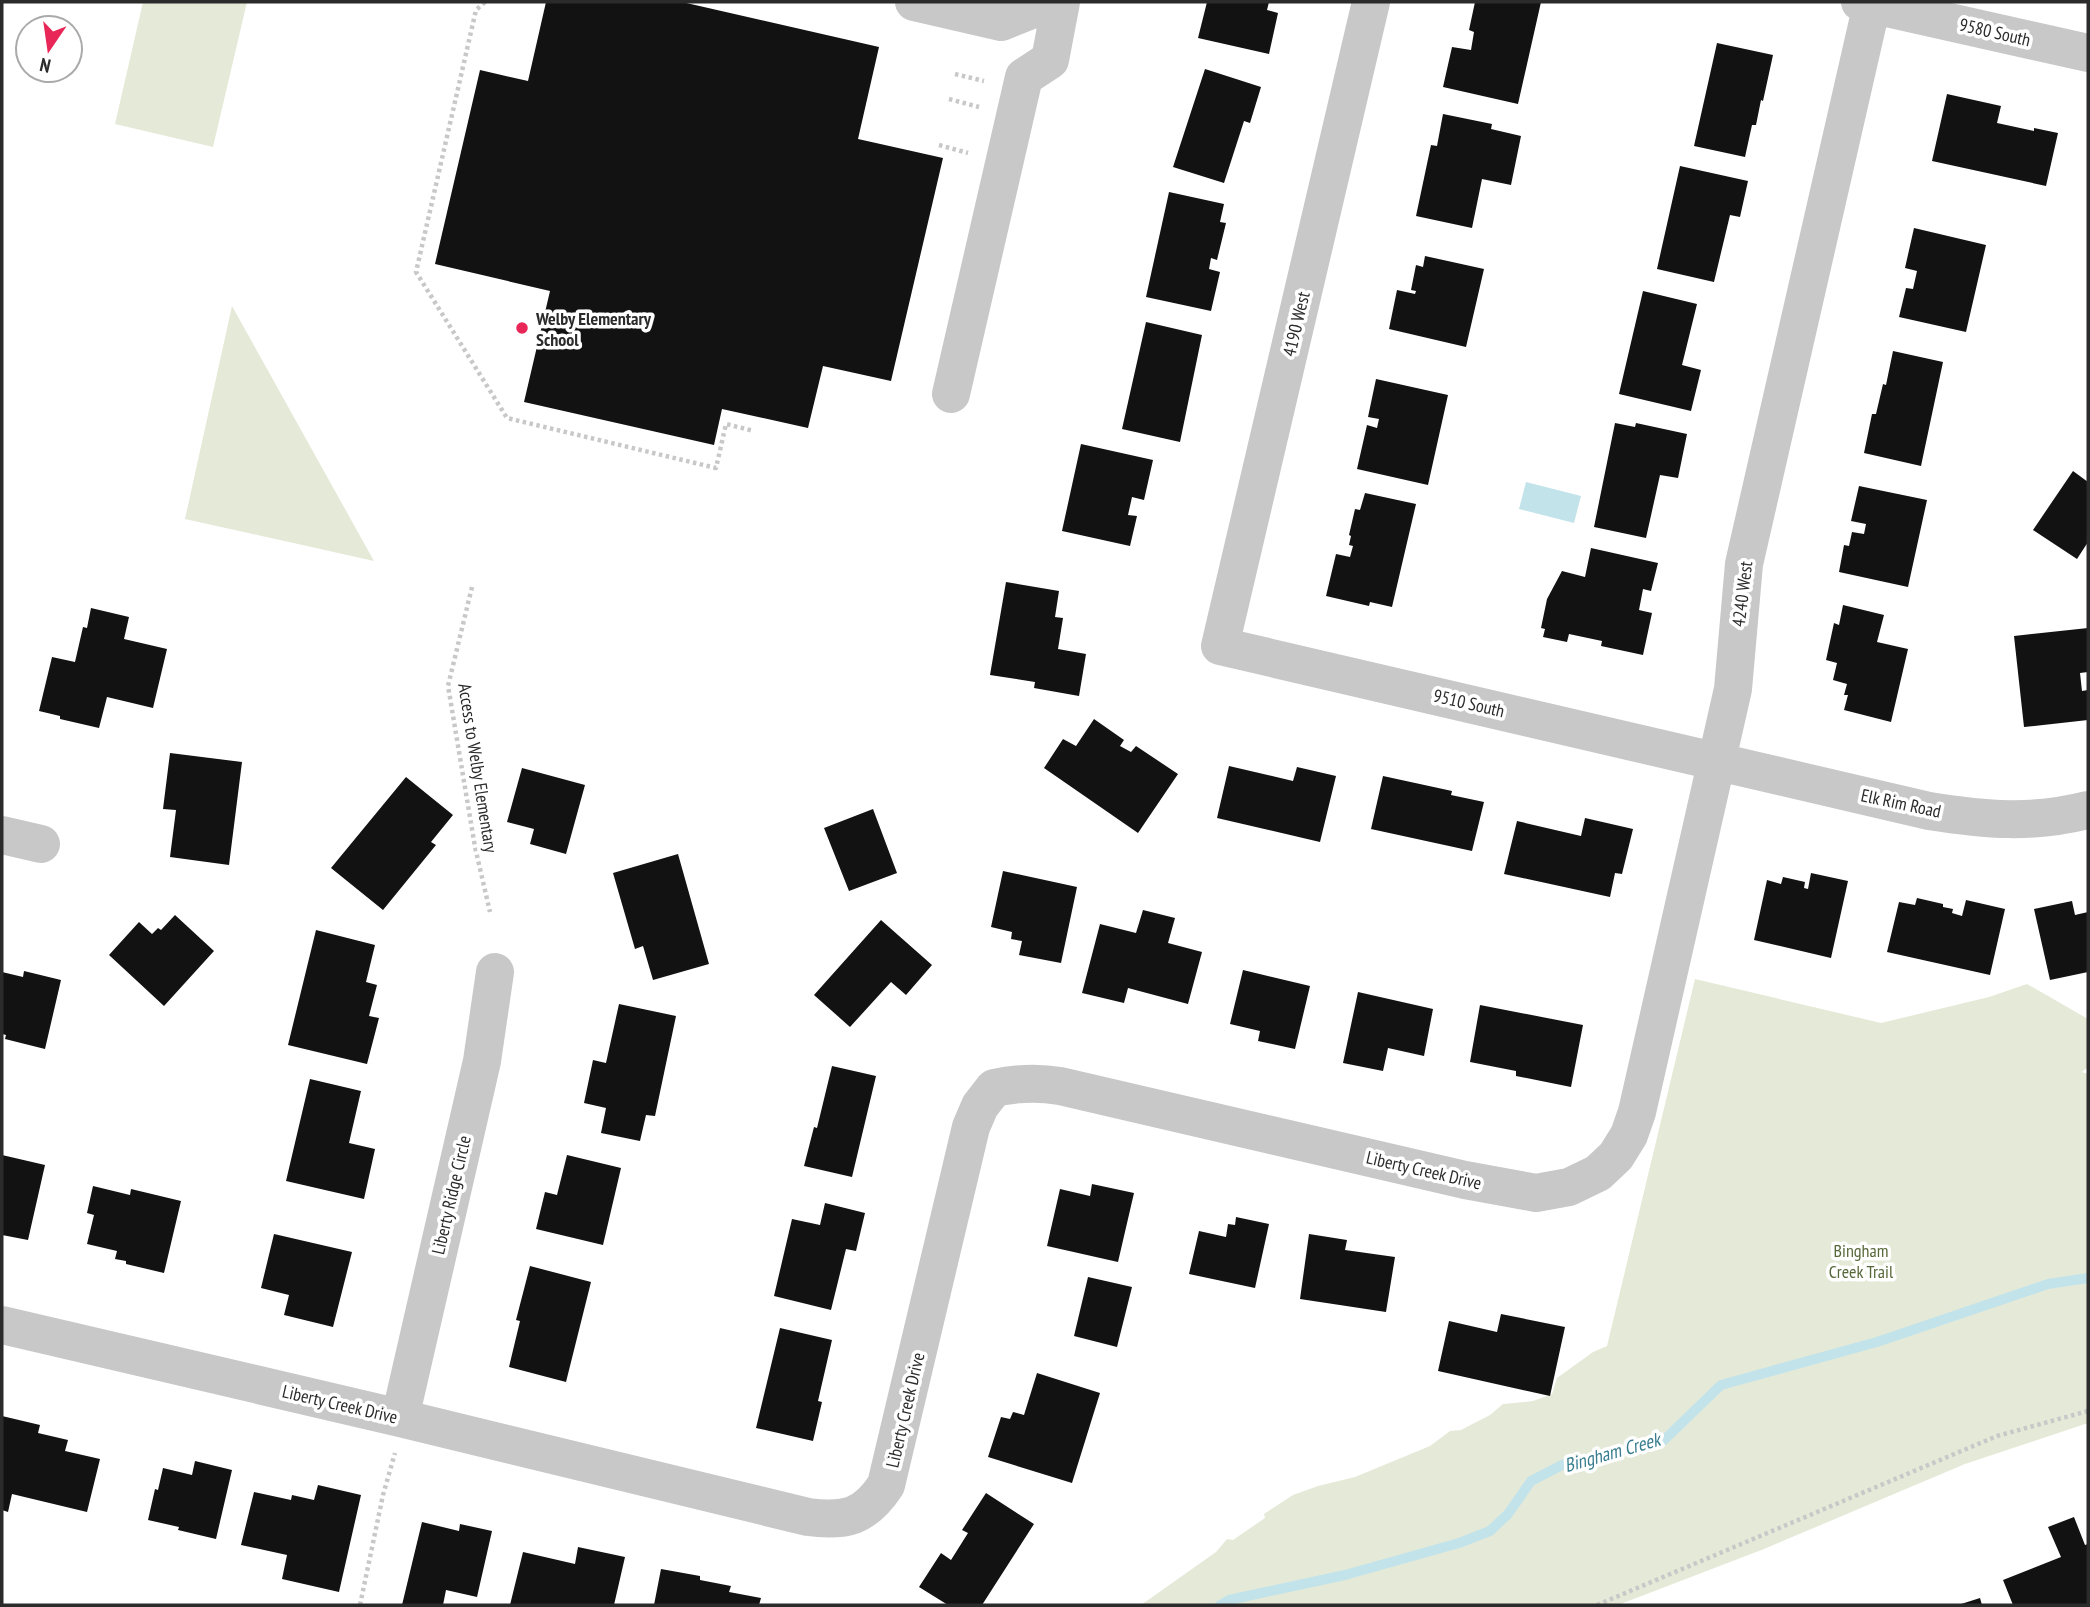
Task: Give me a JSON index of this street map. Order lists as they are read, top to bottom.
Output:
{
  "streets": {
    "street": [
      "9580 South",
      "4190 West",
      "4240 West",
      "9510 South",
      "Elk Rim Road",
      "Liberty Creek Drive",
      "Liberty Ridge Circle"
    ],
    "path": ["Access to Welby Elementary"]
  },
  "crossings": [
    ["9580 South", "4240 West"],
    ["4190 West", "9510 South"],
    ["4240 West", "9510 South"],
    ["4240 West", "Elk Rim Road"],
    ["4240 West", "Liberty Creek Drive"],
    ["9510 South", "Elk Rim Road"],
    ["Liberty Creek Drive", "Liberty Ridge Circle"]
  ],
  "water": ["Bingham Creek"],
  "parks": ["Bingham Creek Trail"],
  "places": ["Welby Elementary School"],
  "north": "bottom"
}
